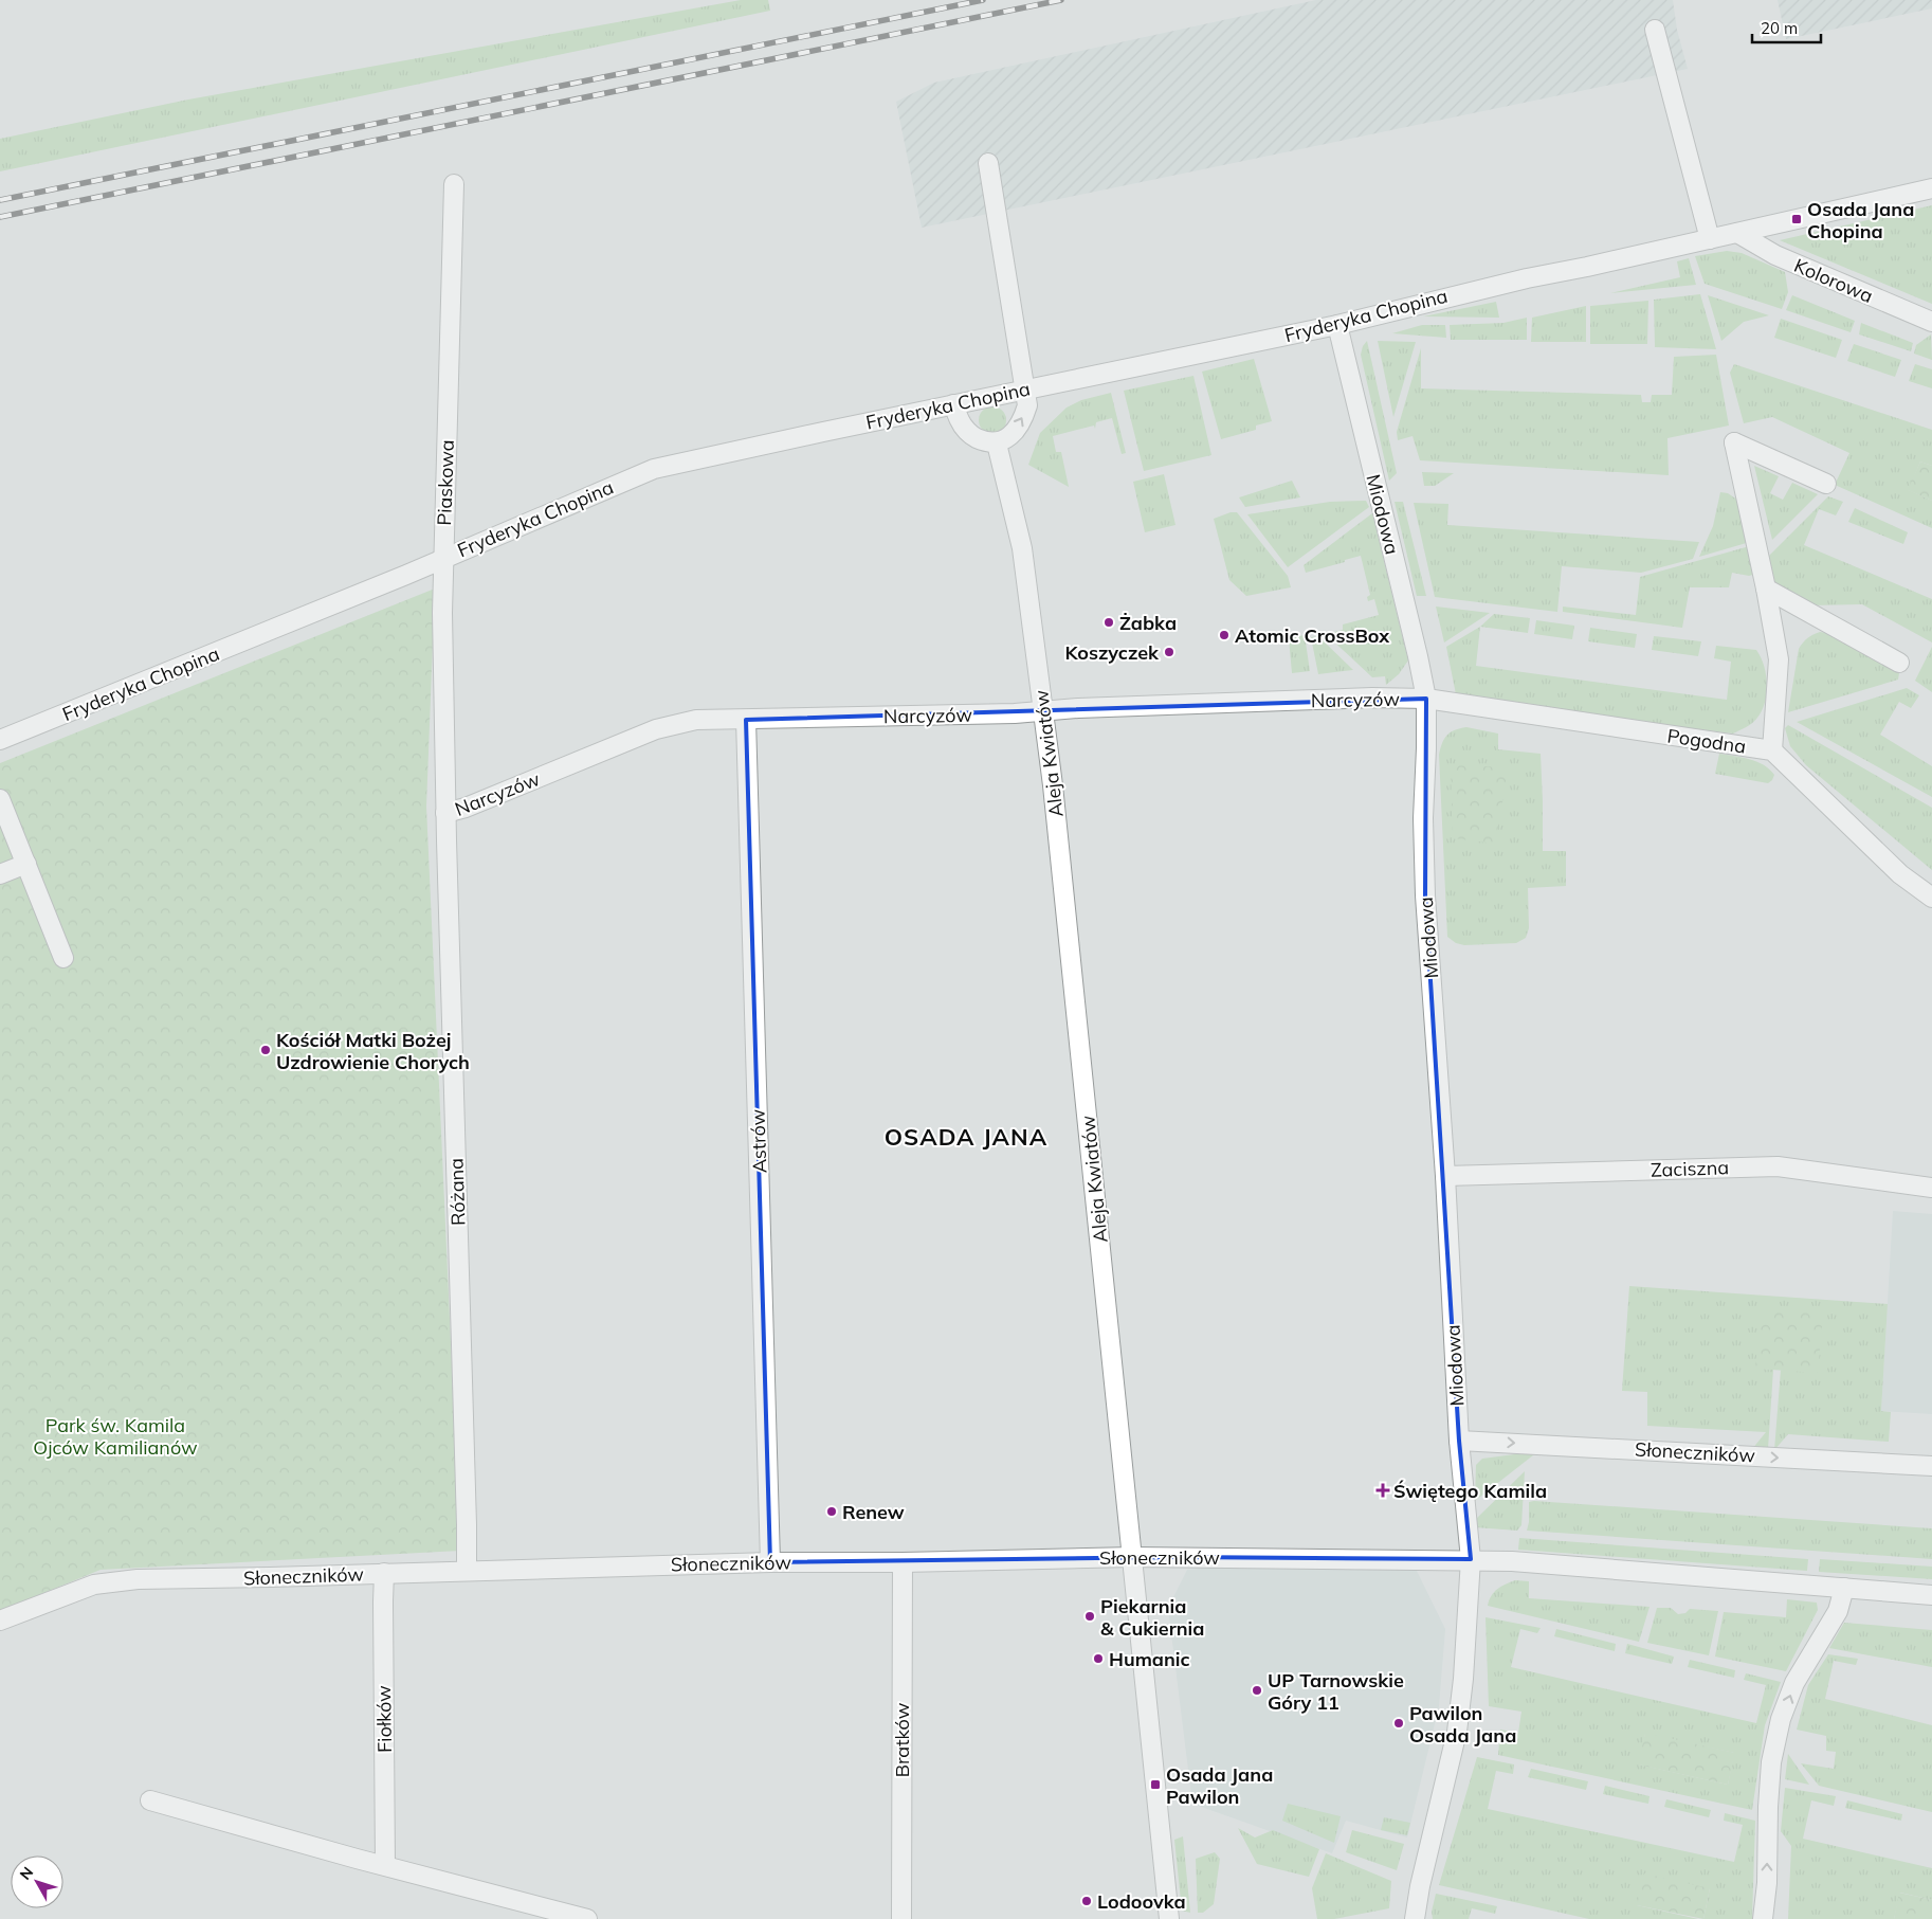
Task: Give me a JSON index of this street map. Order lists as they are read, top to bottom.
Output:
{
  "streets": {
    "street": [
      "Kolorowa",
      "Fryderyka Chopina",
      "Piaskowa",
      "Miodowa",
      "Narcyzów",
      "Pogodna",
      "Aleja Kwiatów",
      "Astrów",
      "Zaciszna",
      "Różana",
      "Słoneczników",
      "Fiołków",
      "Bratków"
    ]
  },
  "crossings": [
    ["Kolorowa", "Fryderyka Chopina"],
    ["Fryderyka Chopina", "Piaskowa"],
    ["Fryderyka Chopina", "Miodowa"],
    ["Piaskowa", "Narcyzów"],
    ["Piaskowa", "Różana"],
    ["Miodowa", "Narcyzów"],
    ["Miodowa", "Pogodna"],
    ["Miodowa", "Zaciszna"],
    ["Miodowa", "Słoneczników"],
    ["Narcyzów", "Pogodna"],
    ["Narcyzów", "Aleja Kwiatów"],
    ["Narcyzów", "Astrów"],
    ["Narcyzów", "Różana"],
    ["Aleja Kwiatów", "Słoneczników"],
    ["Astrów", "Słoneczników"],
    ["Różana", "Słoneczników"],
    ["Słoneczników", "Fiołków"],
    ["Słoneczników", "Bratków"]
  ],
  "districts": ["OSADA JANA"],
  "parks": ["Park św. Kamila Ojców Kamilianów"],
  "places": {
    "transit": ["Osada Jana Chopina", "Osada Jana Pawilon"],
    "other": [
      "Żabka",
      "Atomic CrossBox",
      "Koszyczek",
      "Kościół Matki Bożej Uzdrowienie Chorych",
      "Renew",
      "Piekarnia & Cukiernia",
      "Humanic",
      "UP Tarnowskie Góry 11",
      "Pawilon Osada Jana",
      "Lodoovka"
    ],
    "health": ["Świętego Kamila"]
  },
  "scale_bar": "20 m",
  "north": "top left"
}
